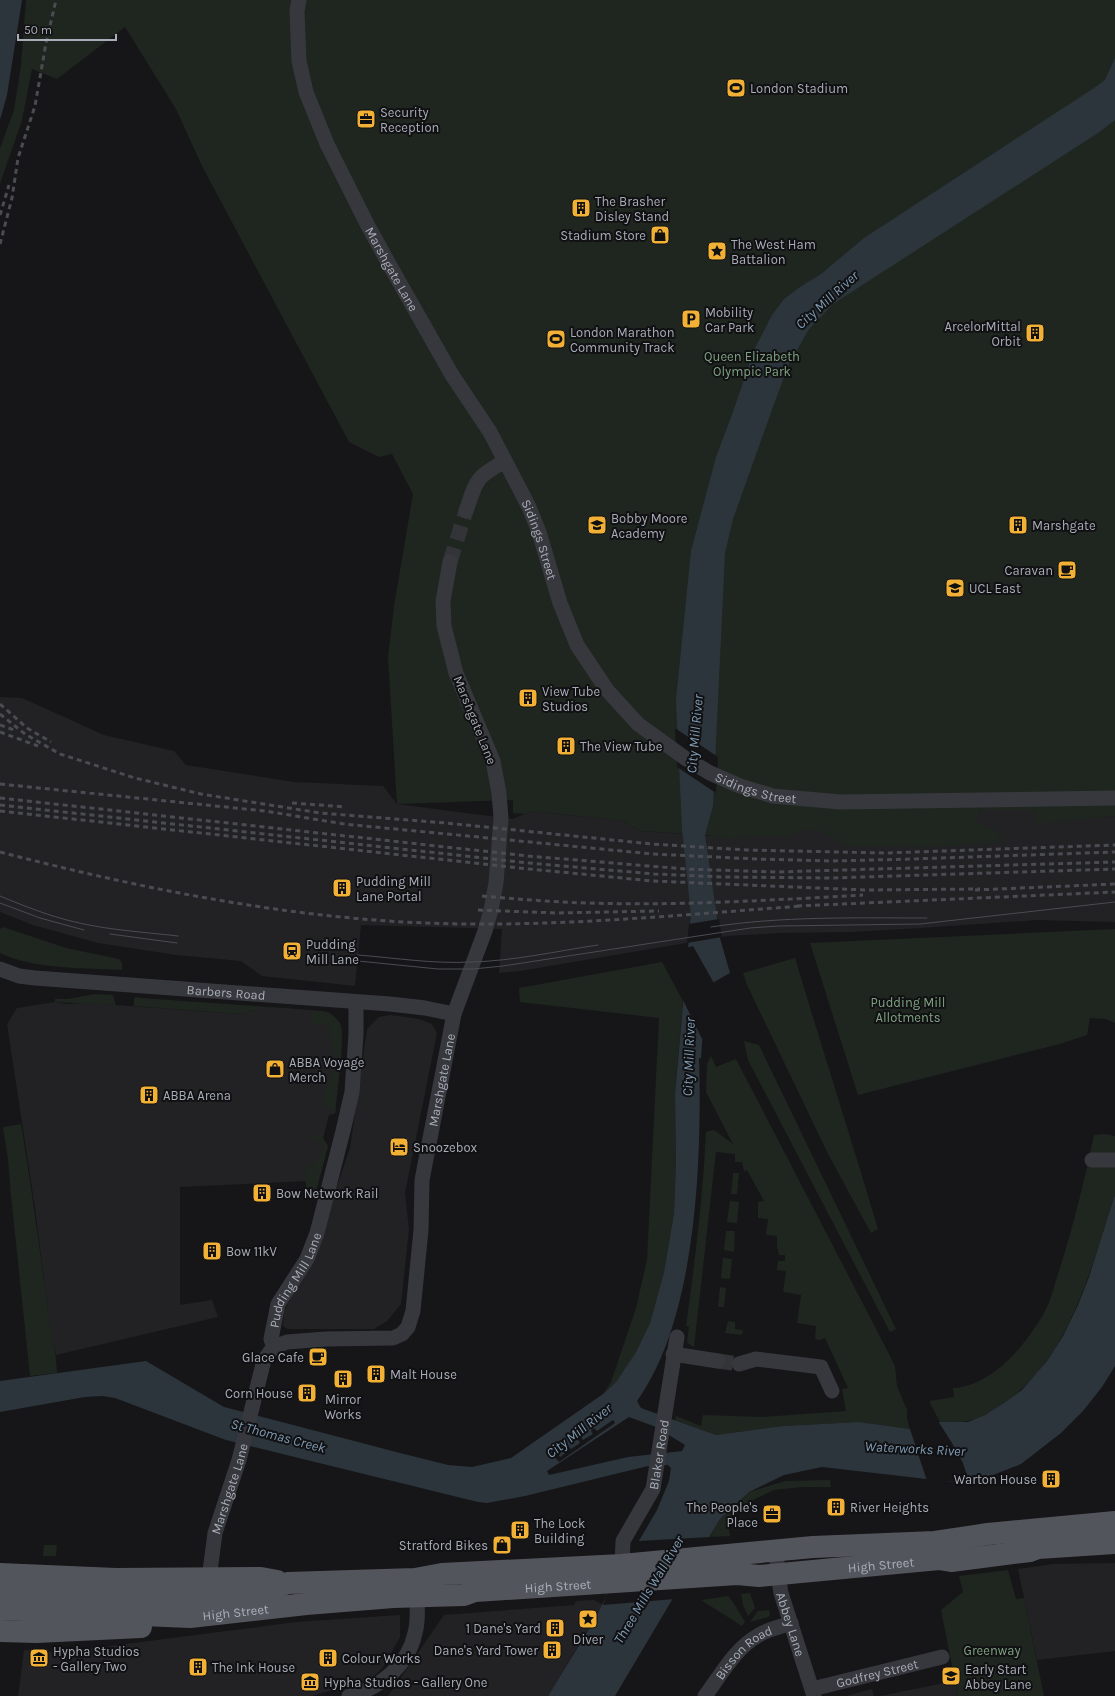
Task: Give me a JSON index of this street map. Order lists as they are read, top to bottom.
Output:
{
  "streets": {
    "main road": ["High Street"],
    "street": [
      "Marshgate Lane",
      "Sidings Street",
      "Barbers Road",
      "Pudding Mill Lane",
      "Blaker Road",
      "Abbey Lane",
      "Bisson Road",
      "Godfrey Street"
    ]
  },
  "crossings": [
    ["Marshgate Lane", "Sidings Street"],
    ["Marshgate Lane", "Barbers Road"],
    ["Marshgate Lane", "Pudding Mill Lane"],
    ["Barbers Road", "Pudding Mill Lane"],
    ["Blaker Road", "High Street"],
    ["High Street", "Abbey Lane"],
    ["Abbey Lane", "Bisson Road"],
    ["Abbey Lane", "Godfrey Street"]
  ],
  "water": [
    "City Mill River",
    "St Thomas Creek",
    "Waterworks River",
    "Three Mills Wall River"
  ],
  "parks": ["Queen Elizabeth Olympic Park", "Pudding Mill Allotments", "Greenway"],
  "places": {
    "sports": ["London Stadium", "London Marathon Community Track"],
    "office": ["Security Reception", "The People's Place"],
    "building": [
      "The Brasher Disley Stand",
      "ArcelorMittal Orbit",
      "Marshgate",
      "View Tube Studios",
      "The View Tube",
      "Pudding Mill Lane Portal",
      "ABBA Arena",
      "Bow Network Rail",
      "Bow 11kV",
      "Malt House",
      "Mirror Works",
      "Corn House",
      "Warton House",
      "River Heights",
      "The Lock Building",
      "1 Dane's Yard",
      "Dane's Yard Tower",
      "Colour Works",
      "The Ink House"
    ],
    "shop": ["Stadium Store", "ABBA Voyage Merch", "Stratford Bikes"],
    "place": ["The West Ham Battalion", "Diver"],
    "parking": ["Mobility Car Park"],
    "school or university": ["Bobby Moore Academy", "UCL East", "Early Start Abbey Lane"],
    "cafe": ["Caravan", "Glace Cafe"],
    "station": ["Pudding Mill Lane"],
    "hotel": ["Snoozebox"],
    "museum": ["Hypha Studios - Gallery Two", "Hypha Studios - Gallery One"]
  },
  "scale_bar": "50 m"
}
